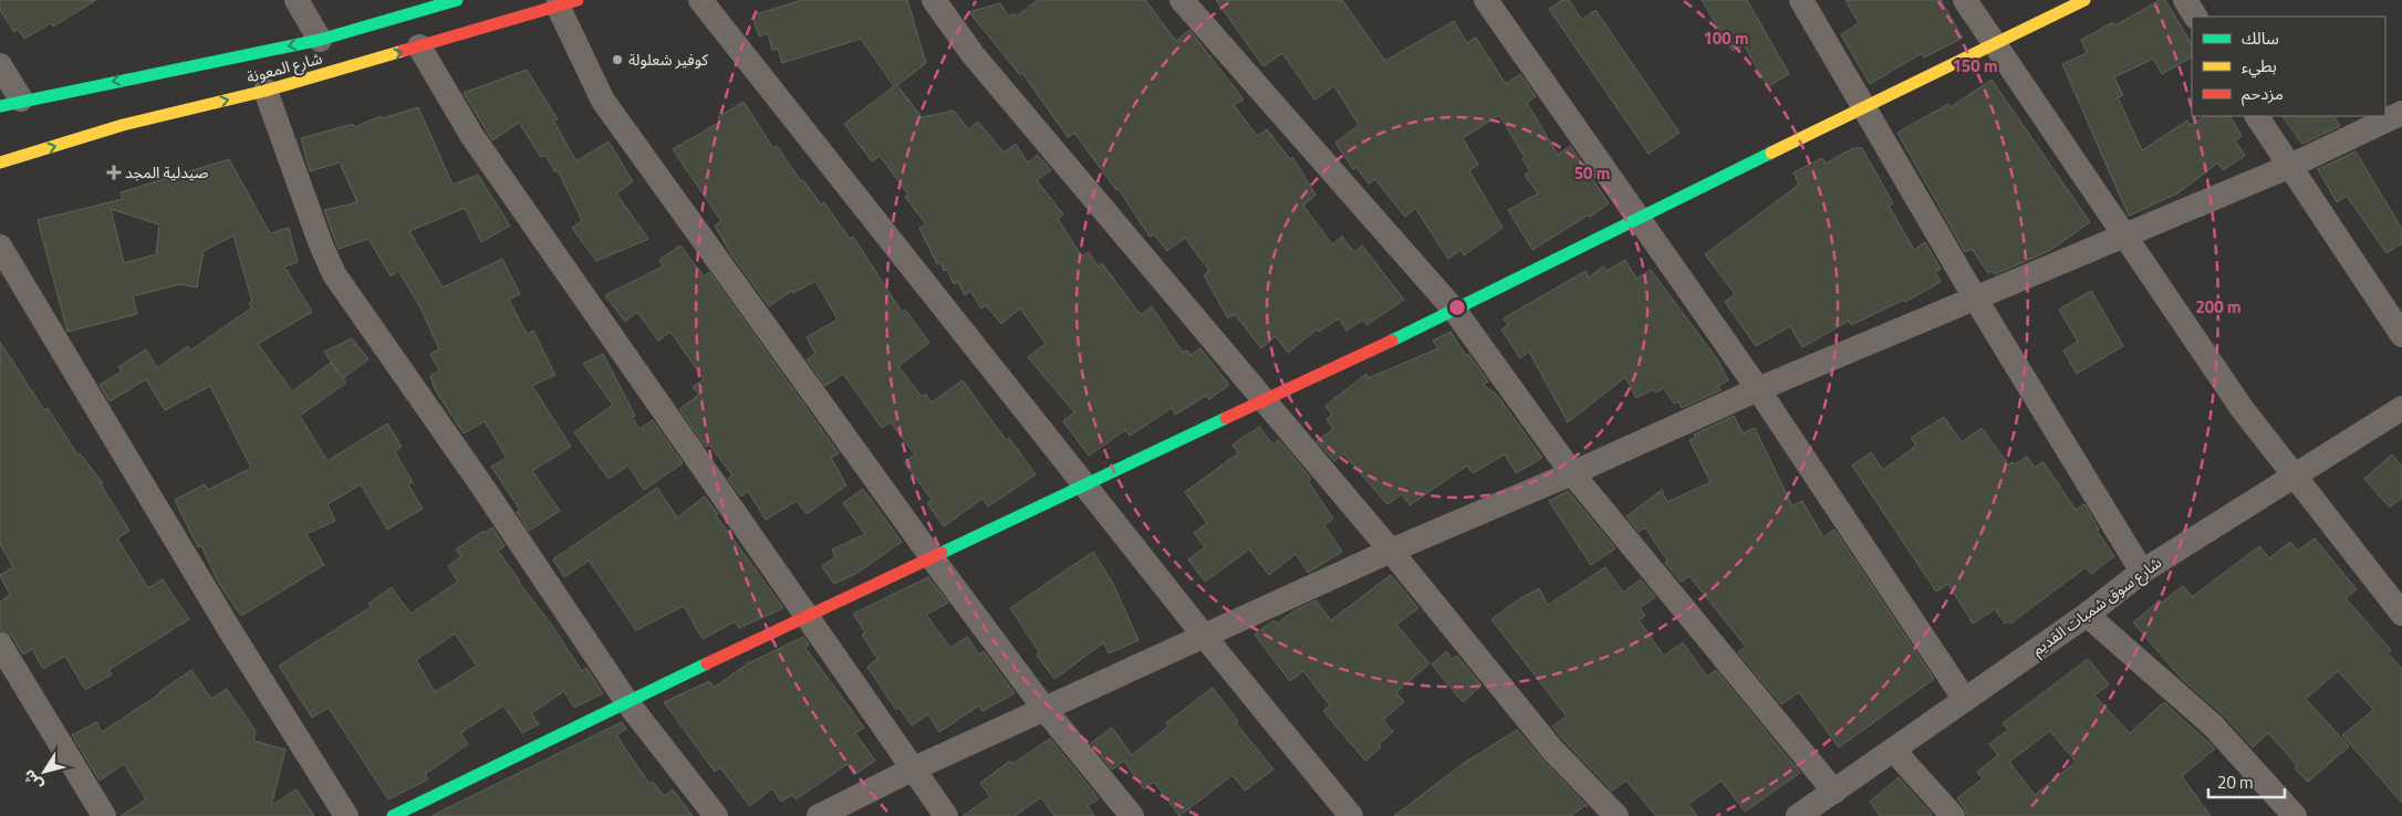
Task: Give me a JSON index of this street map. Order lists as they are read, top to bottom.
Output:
{
  "streets": {
    "main road": ["شارع المعونة"],
    "street": ["شارع سوق شمبات القديم"]
  },
  "places": {
    "other": ["كوفير شعلولة"],
    "health": ["صيدلية المجد"]
  },
  "legend": ["سالك", "بطيء", "مزدحم"],
  "scale_bar": "20 m",
  "north": "bottom left",
  "rings": [
    "100 m",
    "150 m",
    "50 m",
    "200 m"
  ]
}
